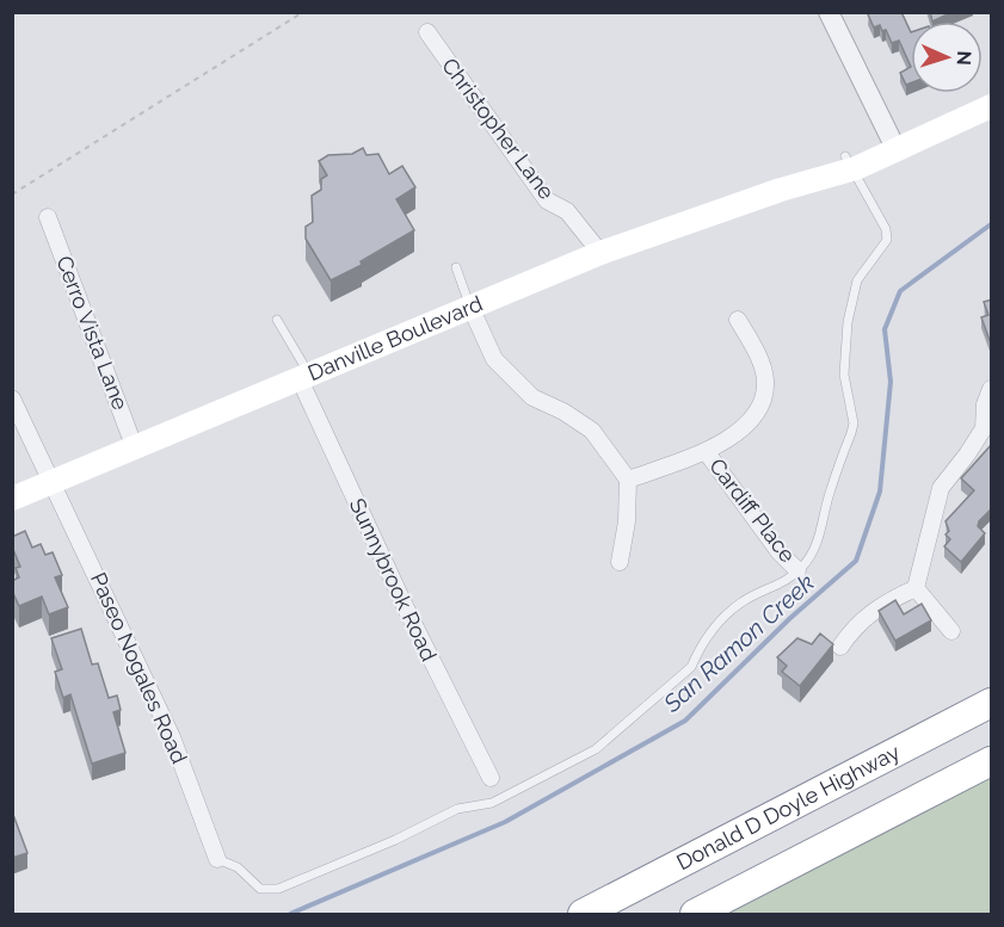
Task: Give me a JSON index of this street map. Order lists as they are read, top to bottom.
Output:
{
  "streets": {
    "highway": ["Donald D Doyle Highway"],
    "main road": ["Danville Boulevard"],
    "street": [
      "Christopher Lane",
      "Cerro Vista Lane",
      "Cardiff Place",
      "Sunnybrook Road",
      "Paseo Nogales Road"
    ]
  },
  "crossings": [
    ["Christopher Lane", "Danville Boulevard"],
    ["Cerro Vista Lane", "Danville Boulevard"],
    ["Danville Boulevard", "Sunnybrook Road"],
    ["Danville Boulevard", "Paseo Nogales Road"]
  ],
  "water": ["San Ramon Creek"],
  "north": "right"
}
